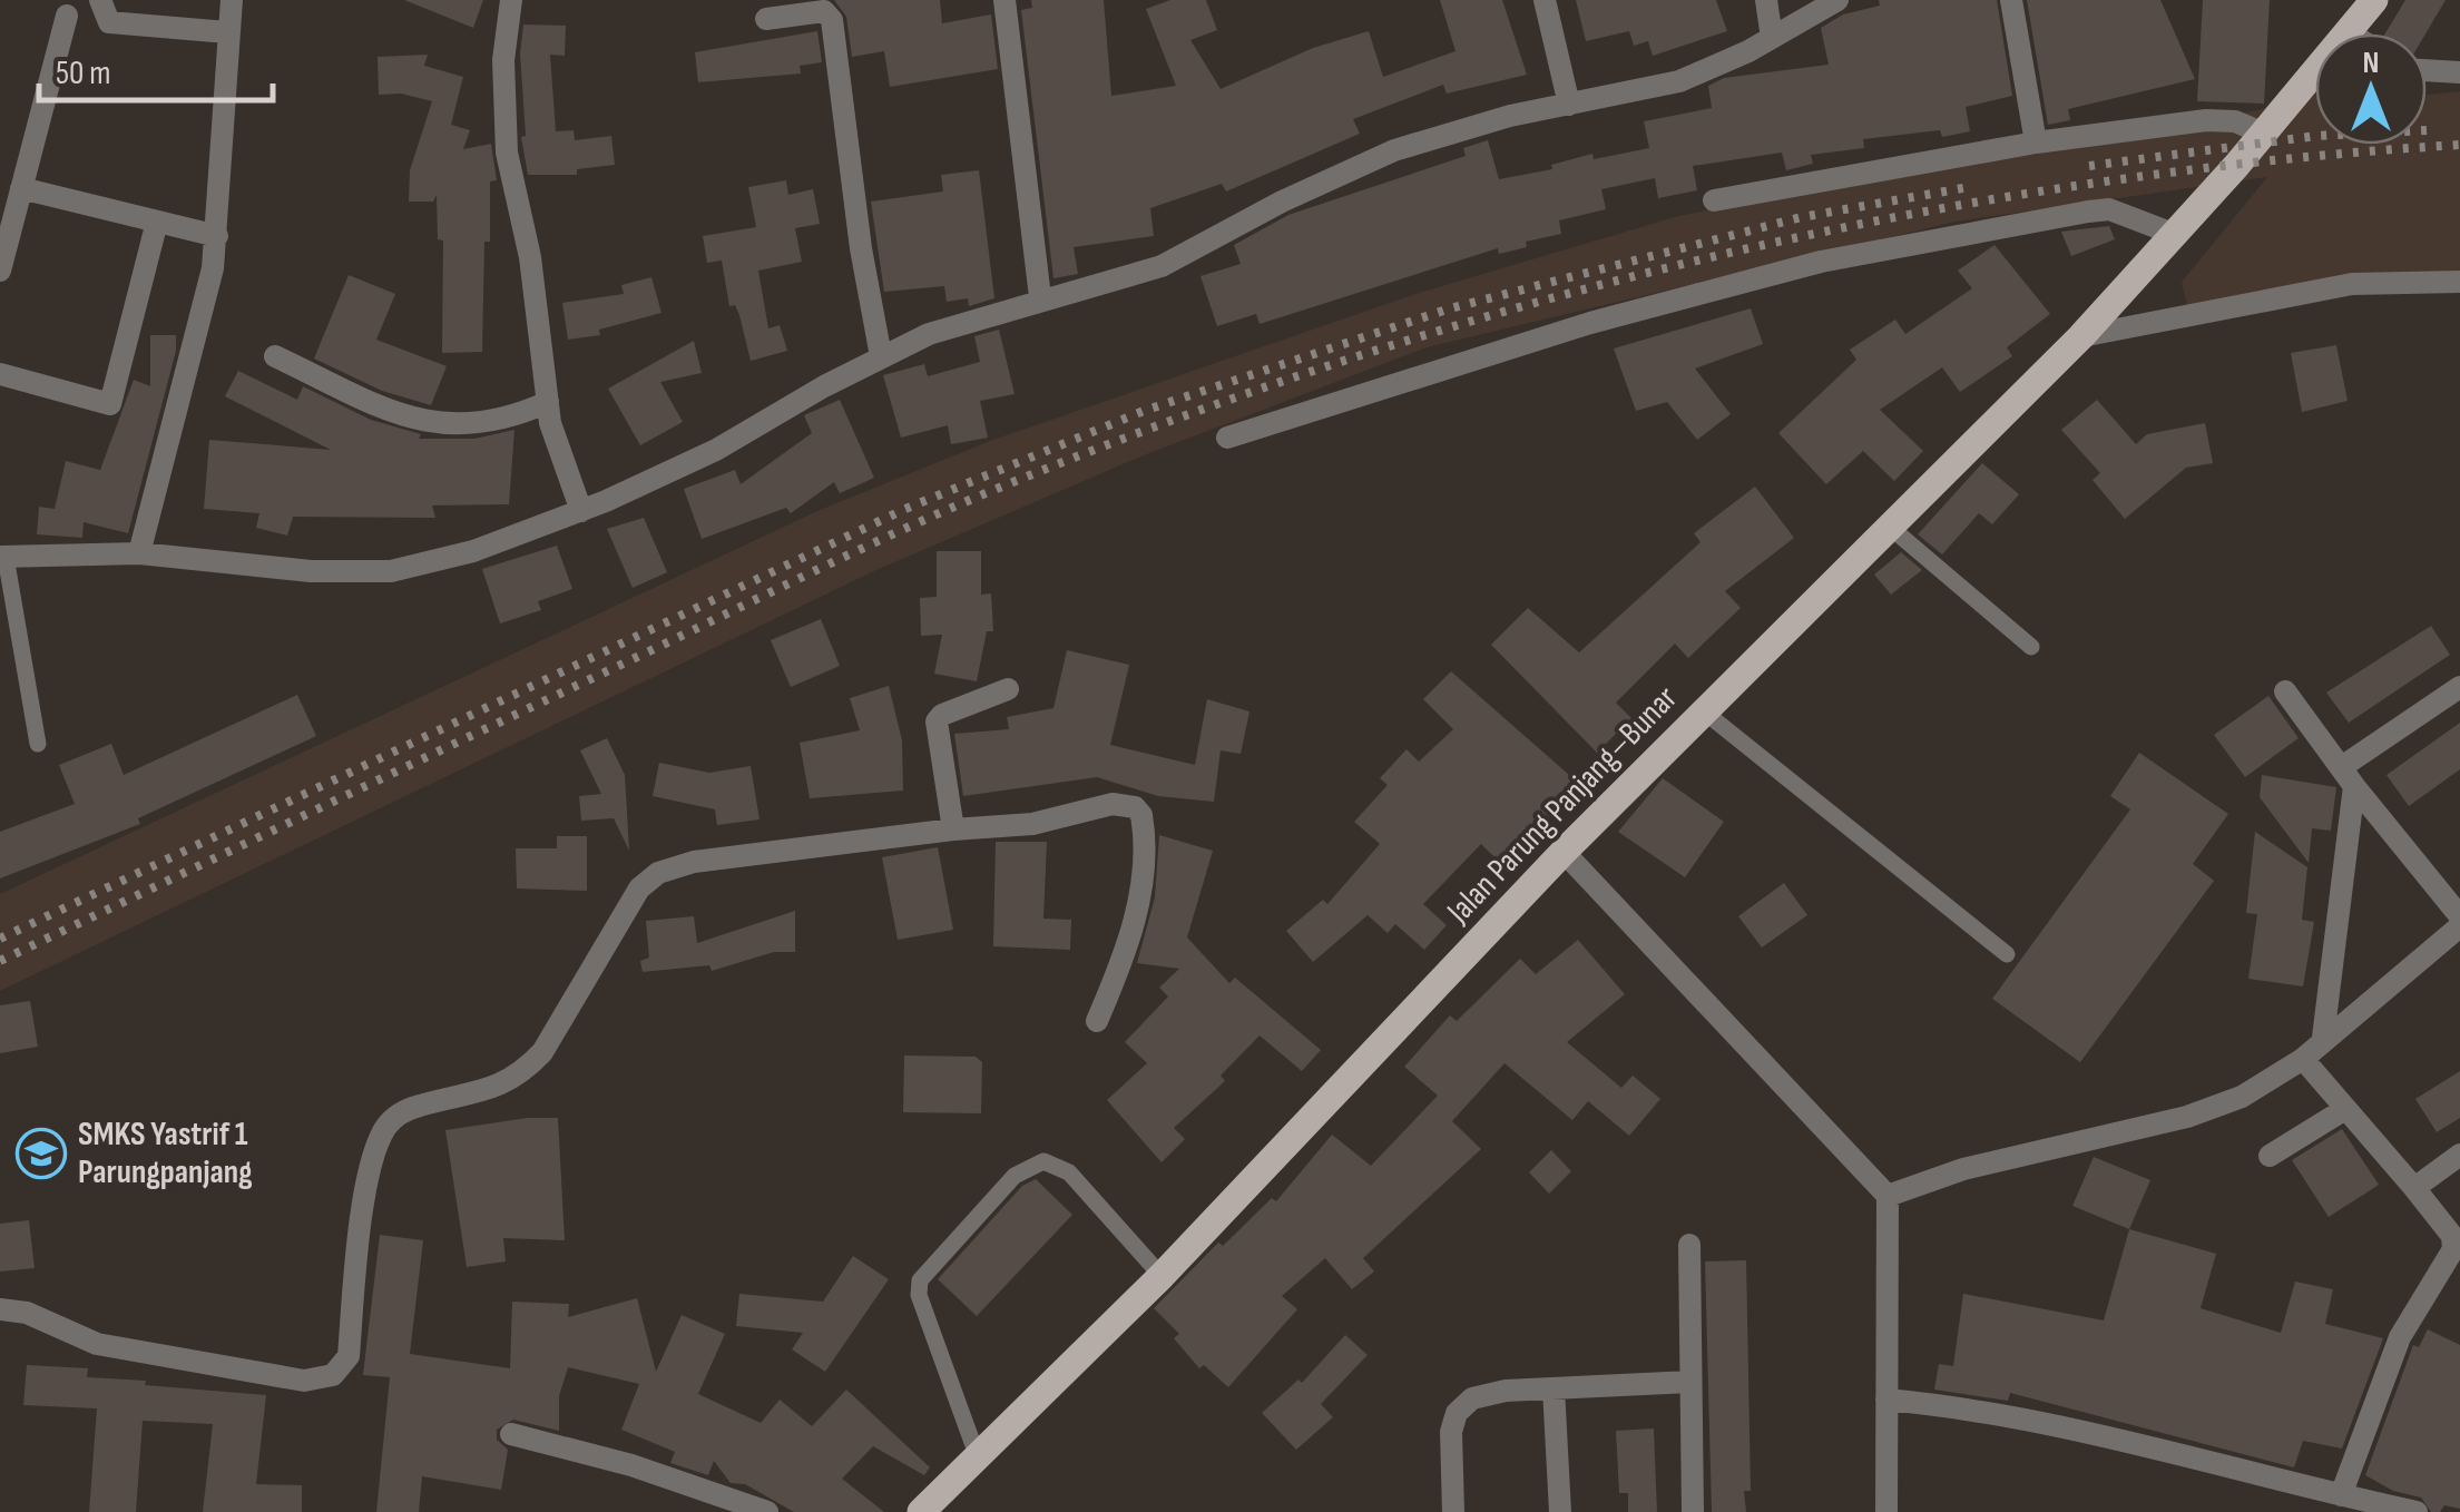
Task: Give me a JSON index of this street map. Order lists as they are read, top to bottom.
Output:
{
  "streets": {
    "main road": ["Jalan Parung Panjang–Bunar"]
  },
  "places": {
    "school or university": ["SMKS Yastrif 1 Parungpanjang"]
  },
  "scale_bar": "50 m",
  "north": "top"
}
